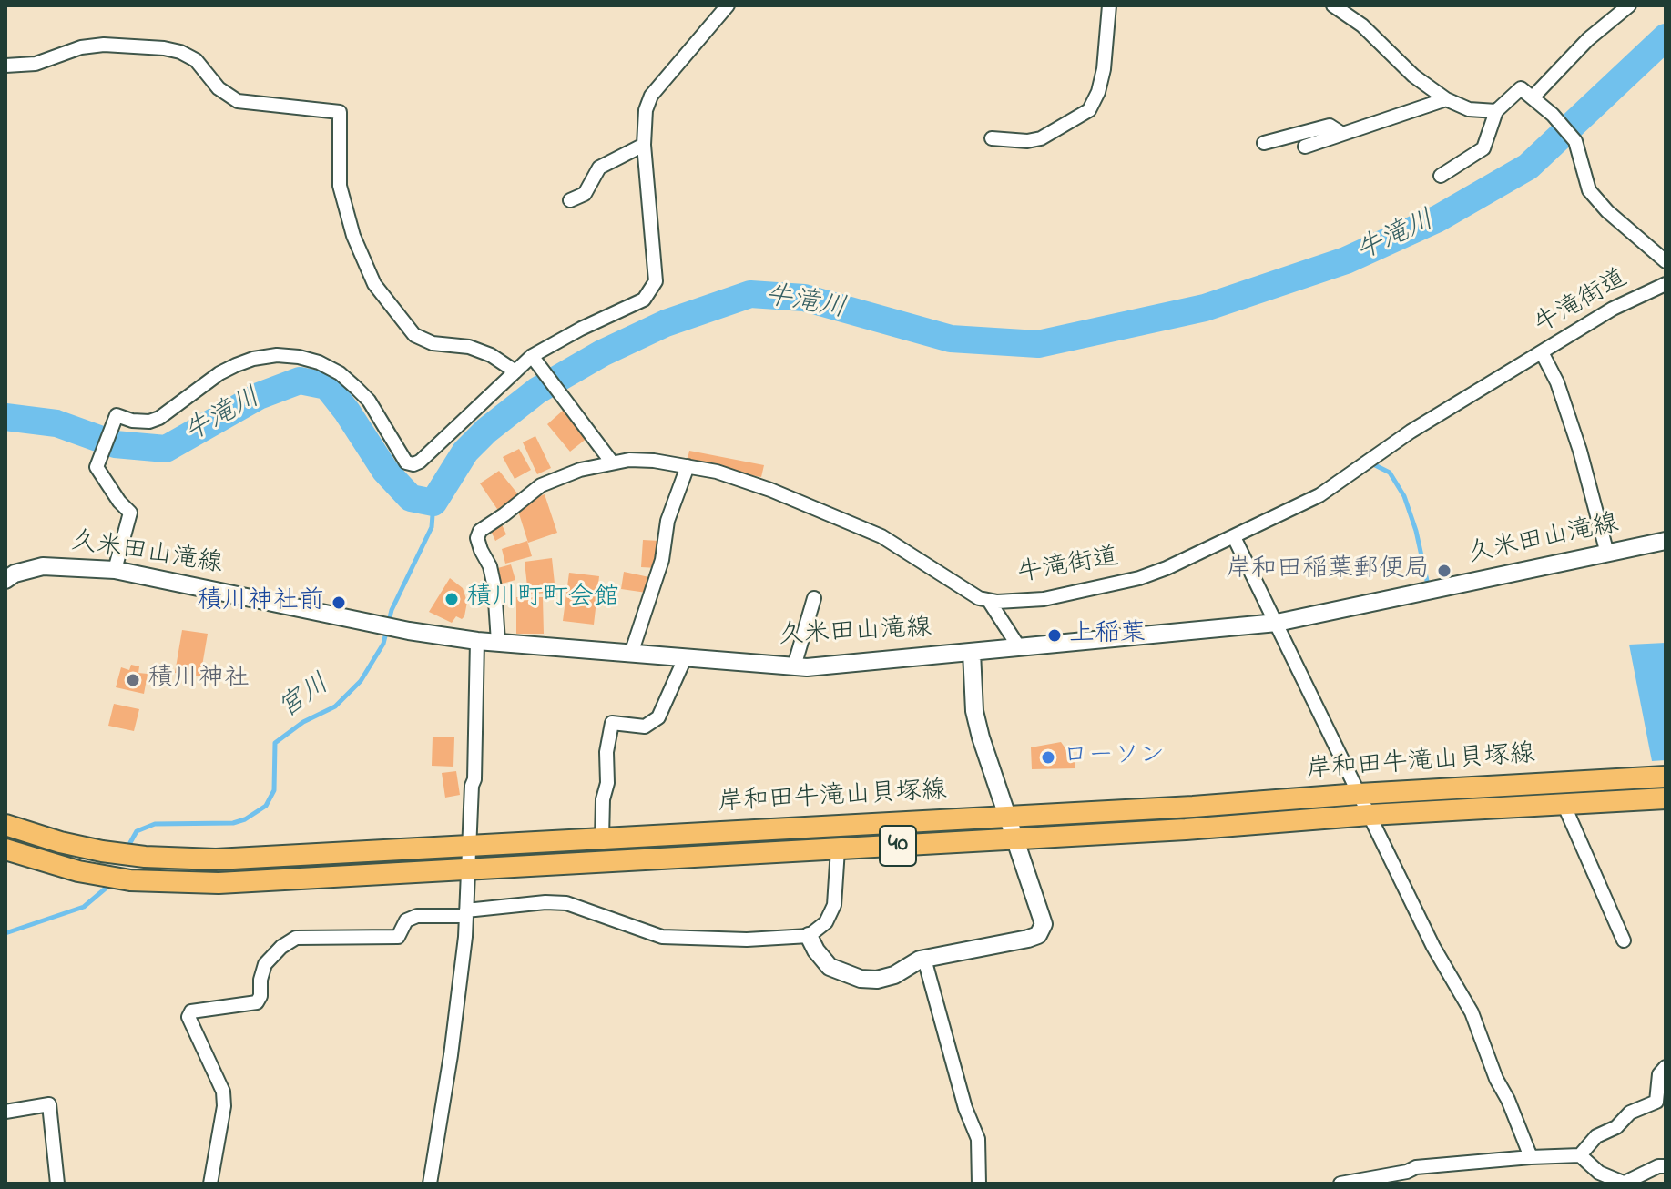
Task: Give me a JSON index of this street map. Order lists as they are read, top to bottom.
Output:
{
  "streets": {
    "main road": ["岸和田牛滝山貝塚線", "40"],
    "street": ["牛滝街道", "久米田山滝線"]
  },
  "crossings": [
    ["牛滝街道", "久米田山滝線"]
  ],
  "water": ["牛滝川", "宮川"],
  "places": [
    "岸和田稲葉郵便局",
    "積川町町会館",
    "積川神社前",
    "上稲葉",
    "積川神社",
    "ローソン"
  ]
}
